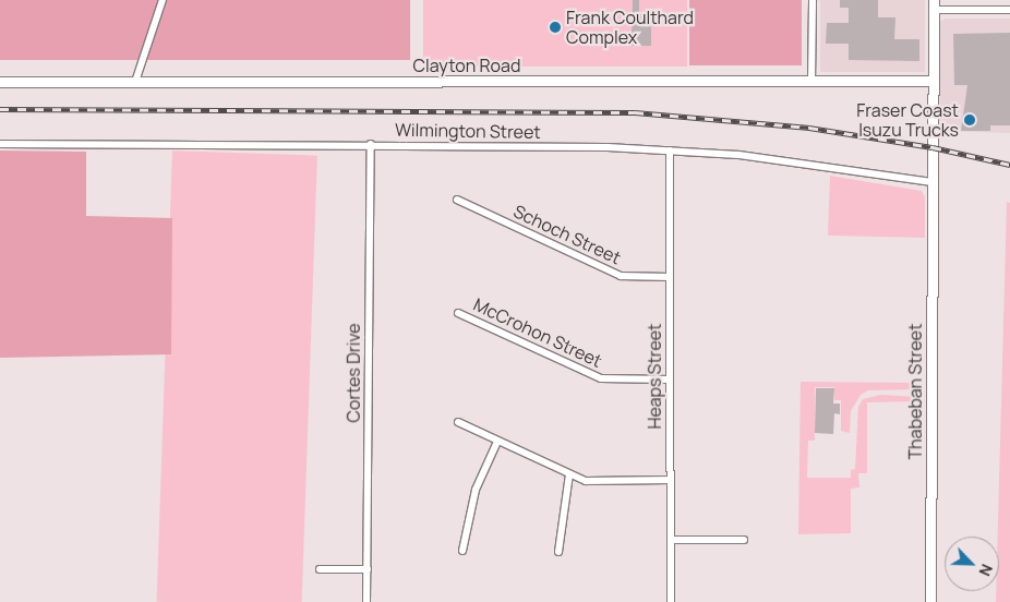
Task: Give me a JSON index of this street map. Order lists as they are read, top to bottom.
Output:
{
  "streets": {
    "street": [
      "Clayton Road",
      "Wilmington Street",
      "Schoch Street",
      "McCrohon Street",
      "Cortes Drive",
      "Heaps Street",
      "Thabeban Street"
    ]
  },
  "crossings": [
    ["Clayton Road", "Thabeban Street"],
    ["Wilmington Street", "Cortes Drive"],
    ["Wilmington Street", "Heaps Street"],
    ["Wilmington Street", "Thabeban Street"],
    ["Schoch Street", "Heaps Street"],
    ["McCrohon Street", "Heaps Street"]
  ],
  "places": ["Frank Coulthard Complex", "Fraser Coast Isuzu Trucks"],
  "north": "bottom right"
}
